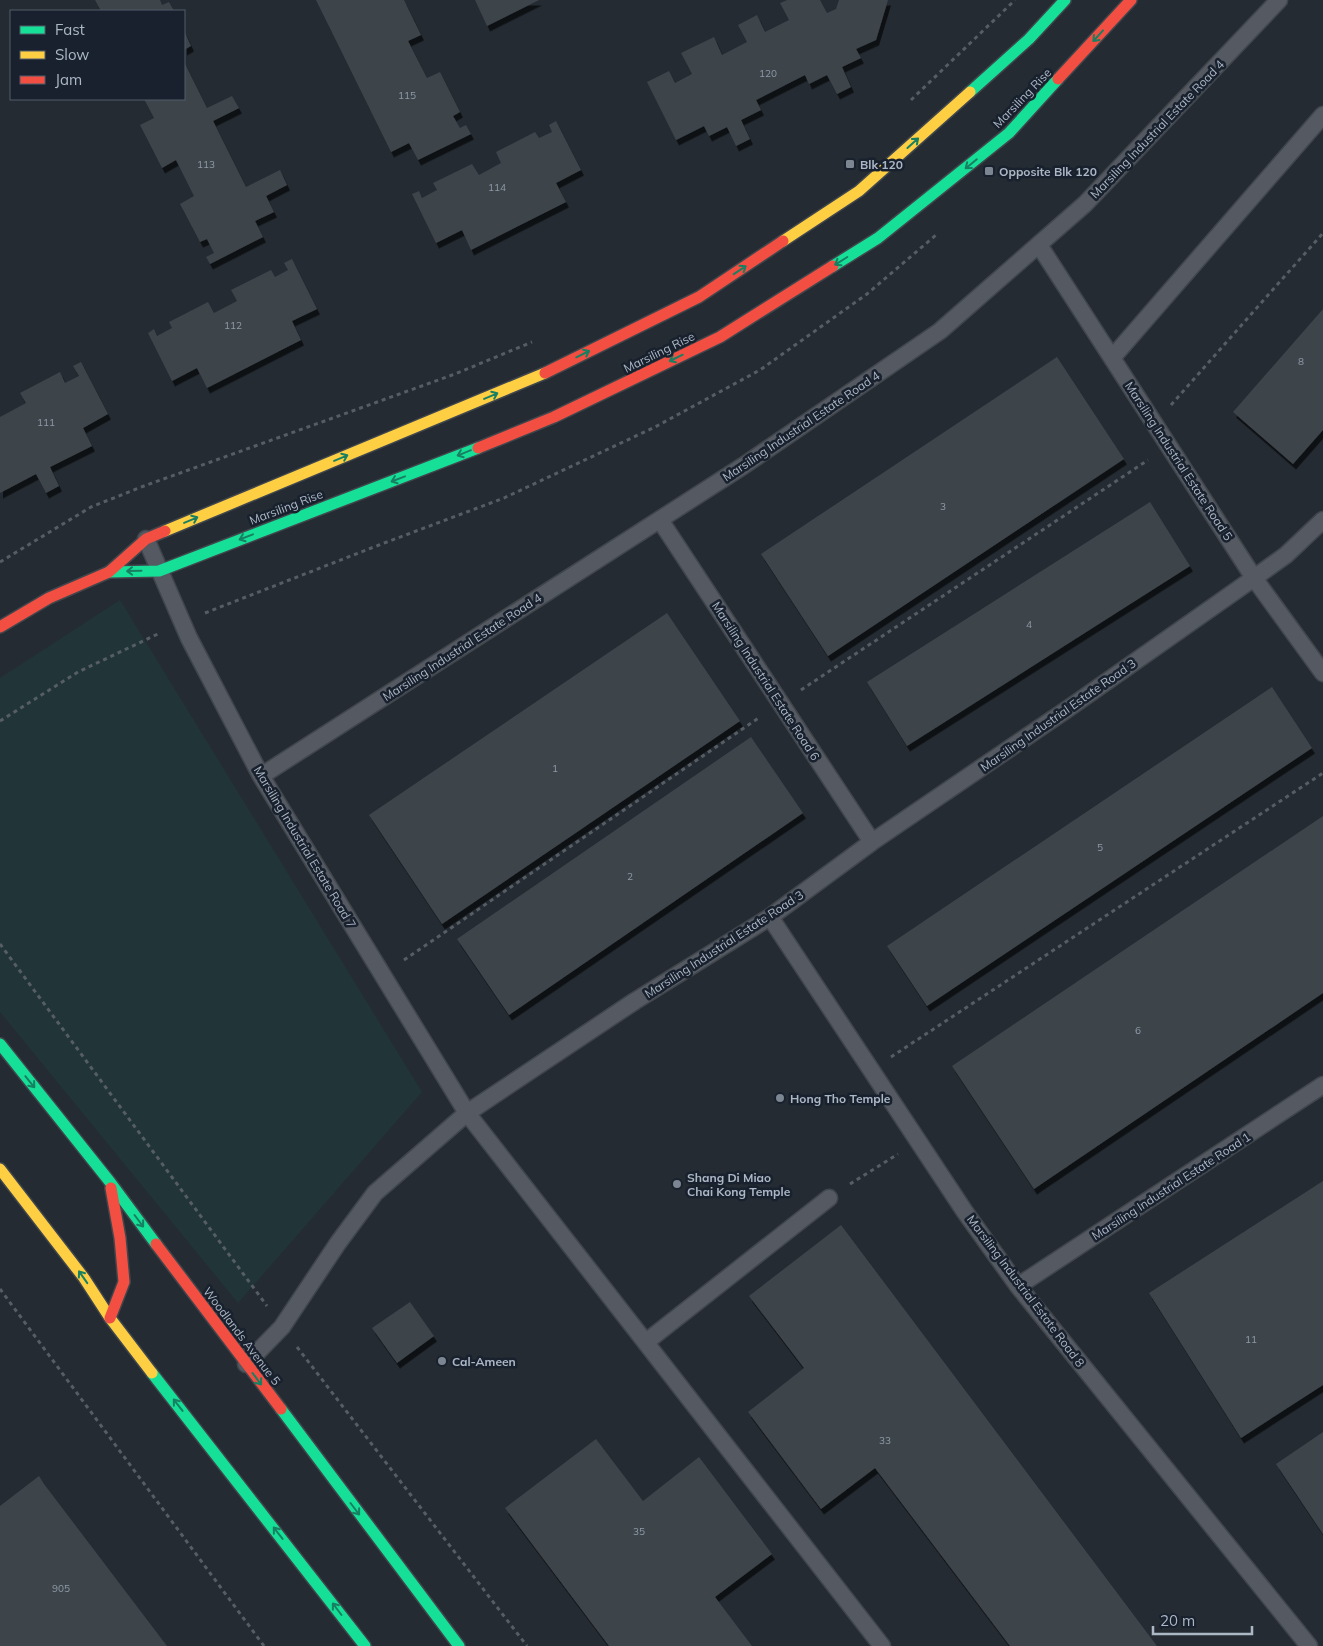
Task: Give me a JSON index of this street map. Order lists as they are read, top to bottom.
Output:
{
  "streets": {
    "street": ["Marsiling Rise", "Woodlands Avenue 5"],
    "lane": [
      "Marsiling Industrial Estate Road 4",
      "Marsiling Industrial Estate Road 5",
      "Marsiling Industrial Estate Road 6",
      "Marsiling Industrial Estate Road 3",
      "Marsiling Industrial Estate Road 7",
      "Marsiling Industrial Estate Road 1",
      "Marsiling Industrial Estate Road 8"
    ]
  },
  "crossings": [
    ["Marsiling Rise", "Marsiling Industrial Estate Road 7"],
    ["Marsiling Industrial Estate Road 4", "Marsiling Industrial Estate Road 5"],
    ["Marsiling Industrial Estate Road 4", "Marsiling Industrial Estate Road 6"],
    ["Marsiling Industrial Estate Road 4", "Marsiling Industrial Estate Road 7"],
    ["Marsiling Industrial Estate Road 5", "Marsiling Industrial Estate Road 3"],
    ["Marsiling Industrial Estate Road 6", "Marsiling Industrial Estate Road 3"],
    ["Marsiling Industrial Estate Road 3", "Marsiling Industrial Estate Road 7"],
    ["Marsiling Industrial Estate Road 3", "Marsiling Industrial Estate Road 8"],
    ["Marsiling Industrial Estate Road 3", "Woodlands Avenue 5"],
    ["Marsiling Industrial Estate Road 1", "Marsiling Industrial Estate Road 8"]
  ],
  "places": {
    "transit": ["Blk 120", "Opposite Blk 120"],
    "other": ["Hong Tho Temple", "Shang Di Miao Chai Kong Temple", "Cal-Ameen"]
  },
  "house_numbers": [
    "120",
    "115",
    "113",
    "114",
    "112",
    "8",
    "111",
    "3",
    "4",
    "1",
    "5",
    "2",
    "6",
    "11",
    "33",
    "35",
    "905"
  ],
  "legend": ["Fast", "Slow", "Jam"],
  "scale_bar": "20 m"
}
